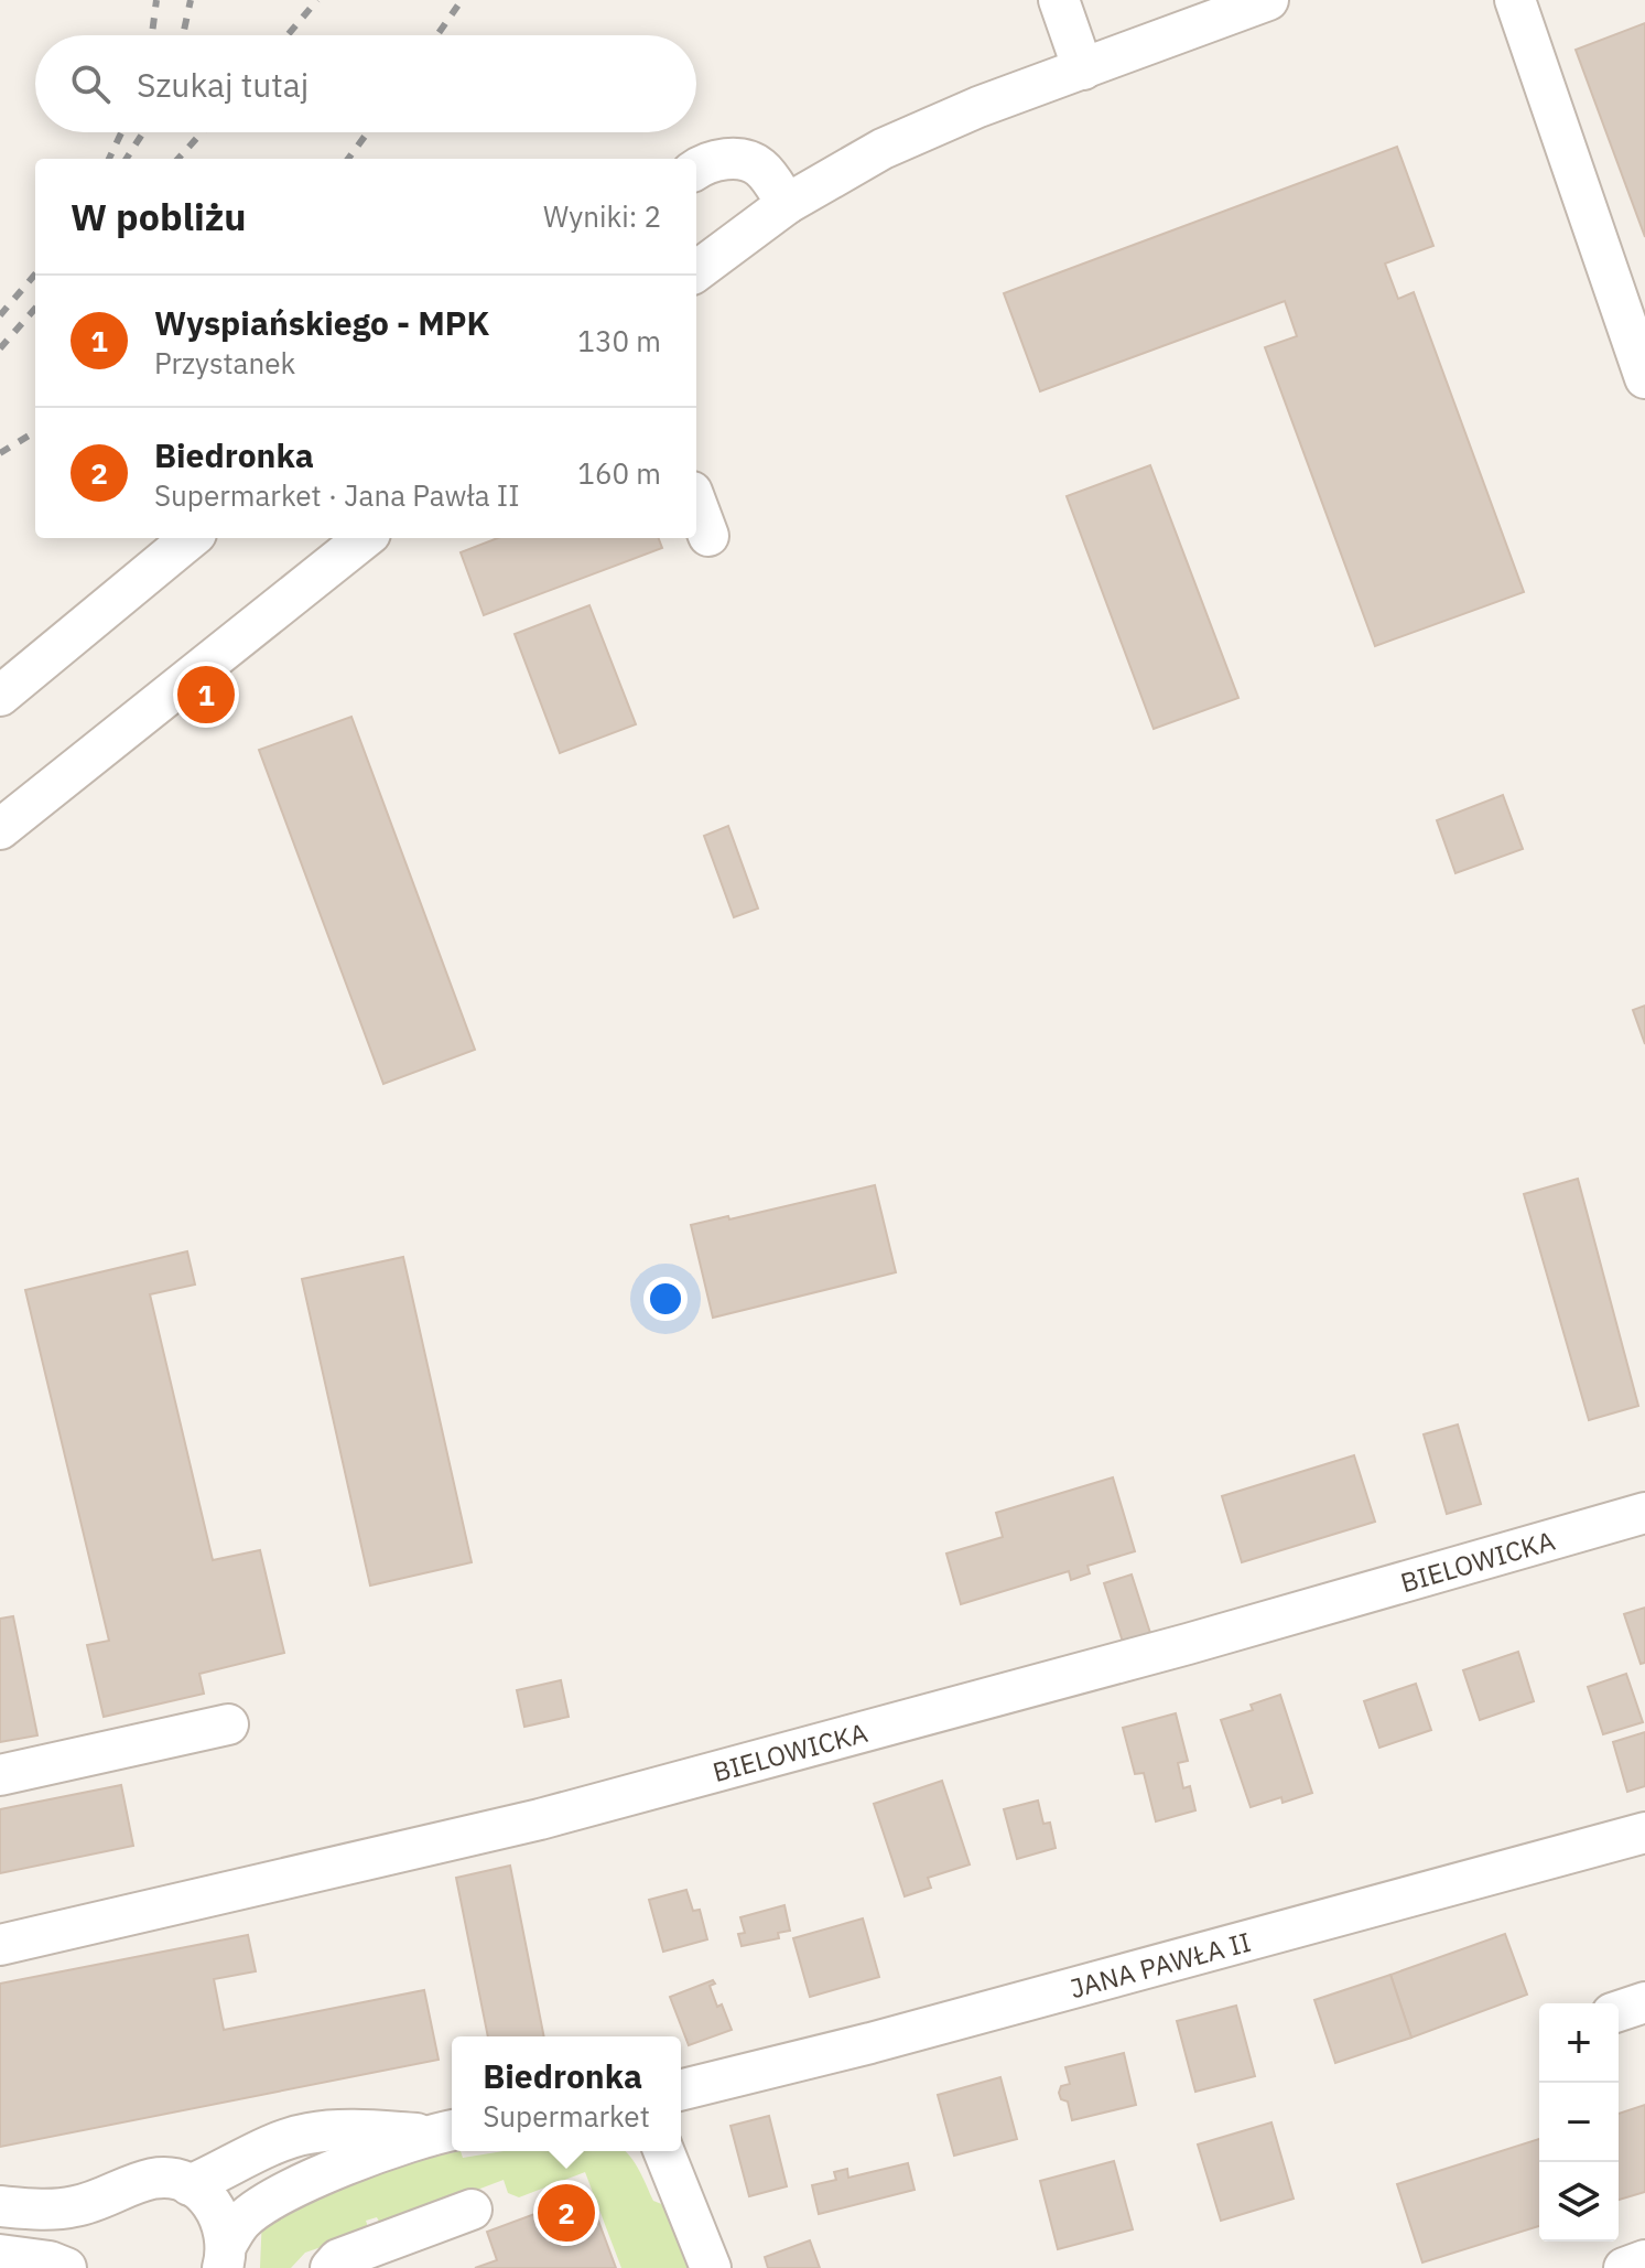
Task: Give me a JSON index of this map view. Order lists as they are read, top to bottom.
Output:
{
  "streets": {
    "street": ["BIELOWICKA", "JANA PAWŁA II"]
  },
  "page": {
    "search": "Szukaj tutaj",
    "heading": ["W pobliżu", "Wyniki: 2"],
    "list": [
      {
        "mark": "1",
        "name": "Wyspiańskiego - MPK",
        "note": "Przystanek",
        "value": "130 m"
      },
      {
        "mark": "2",
        "name": "Biedronka",
        "note": "Supermarket · Jana Pawła II",
        "value": "160 m"
      }
    ],
    "pins": ["1", "2"],
    "map_buttons": ["+", "−"],
    "popup": ["Biedronka", "Supermarket"]
  }
}
